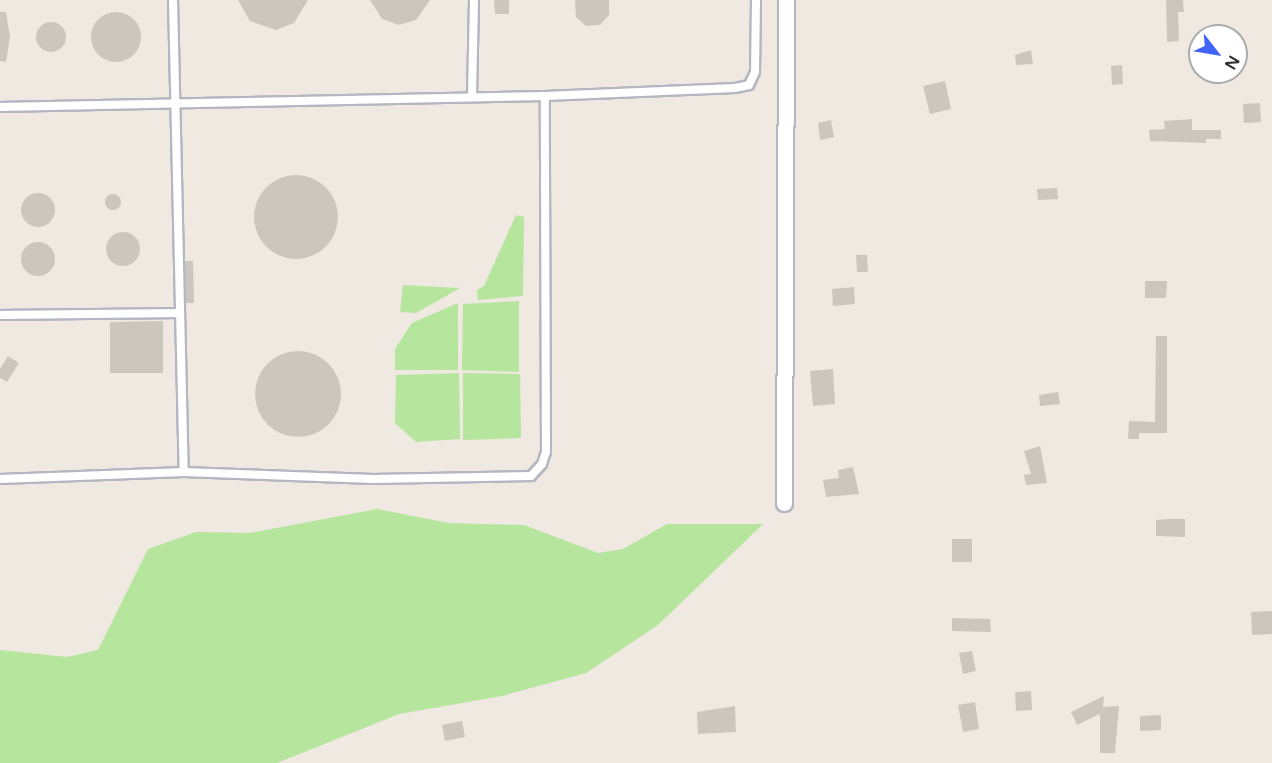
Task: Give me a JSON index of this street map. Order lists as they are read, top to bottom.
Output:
{
  "north": "bottom right"
}
